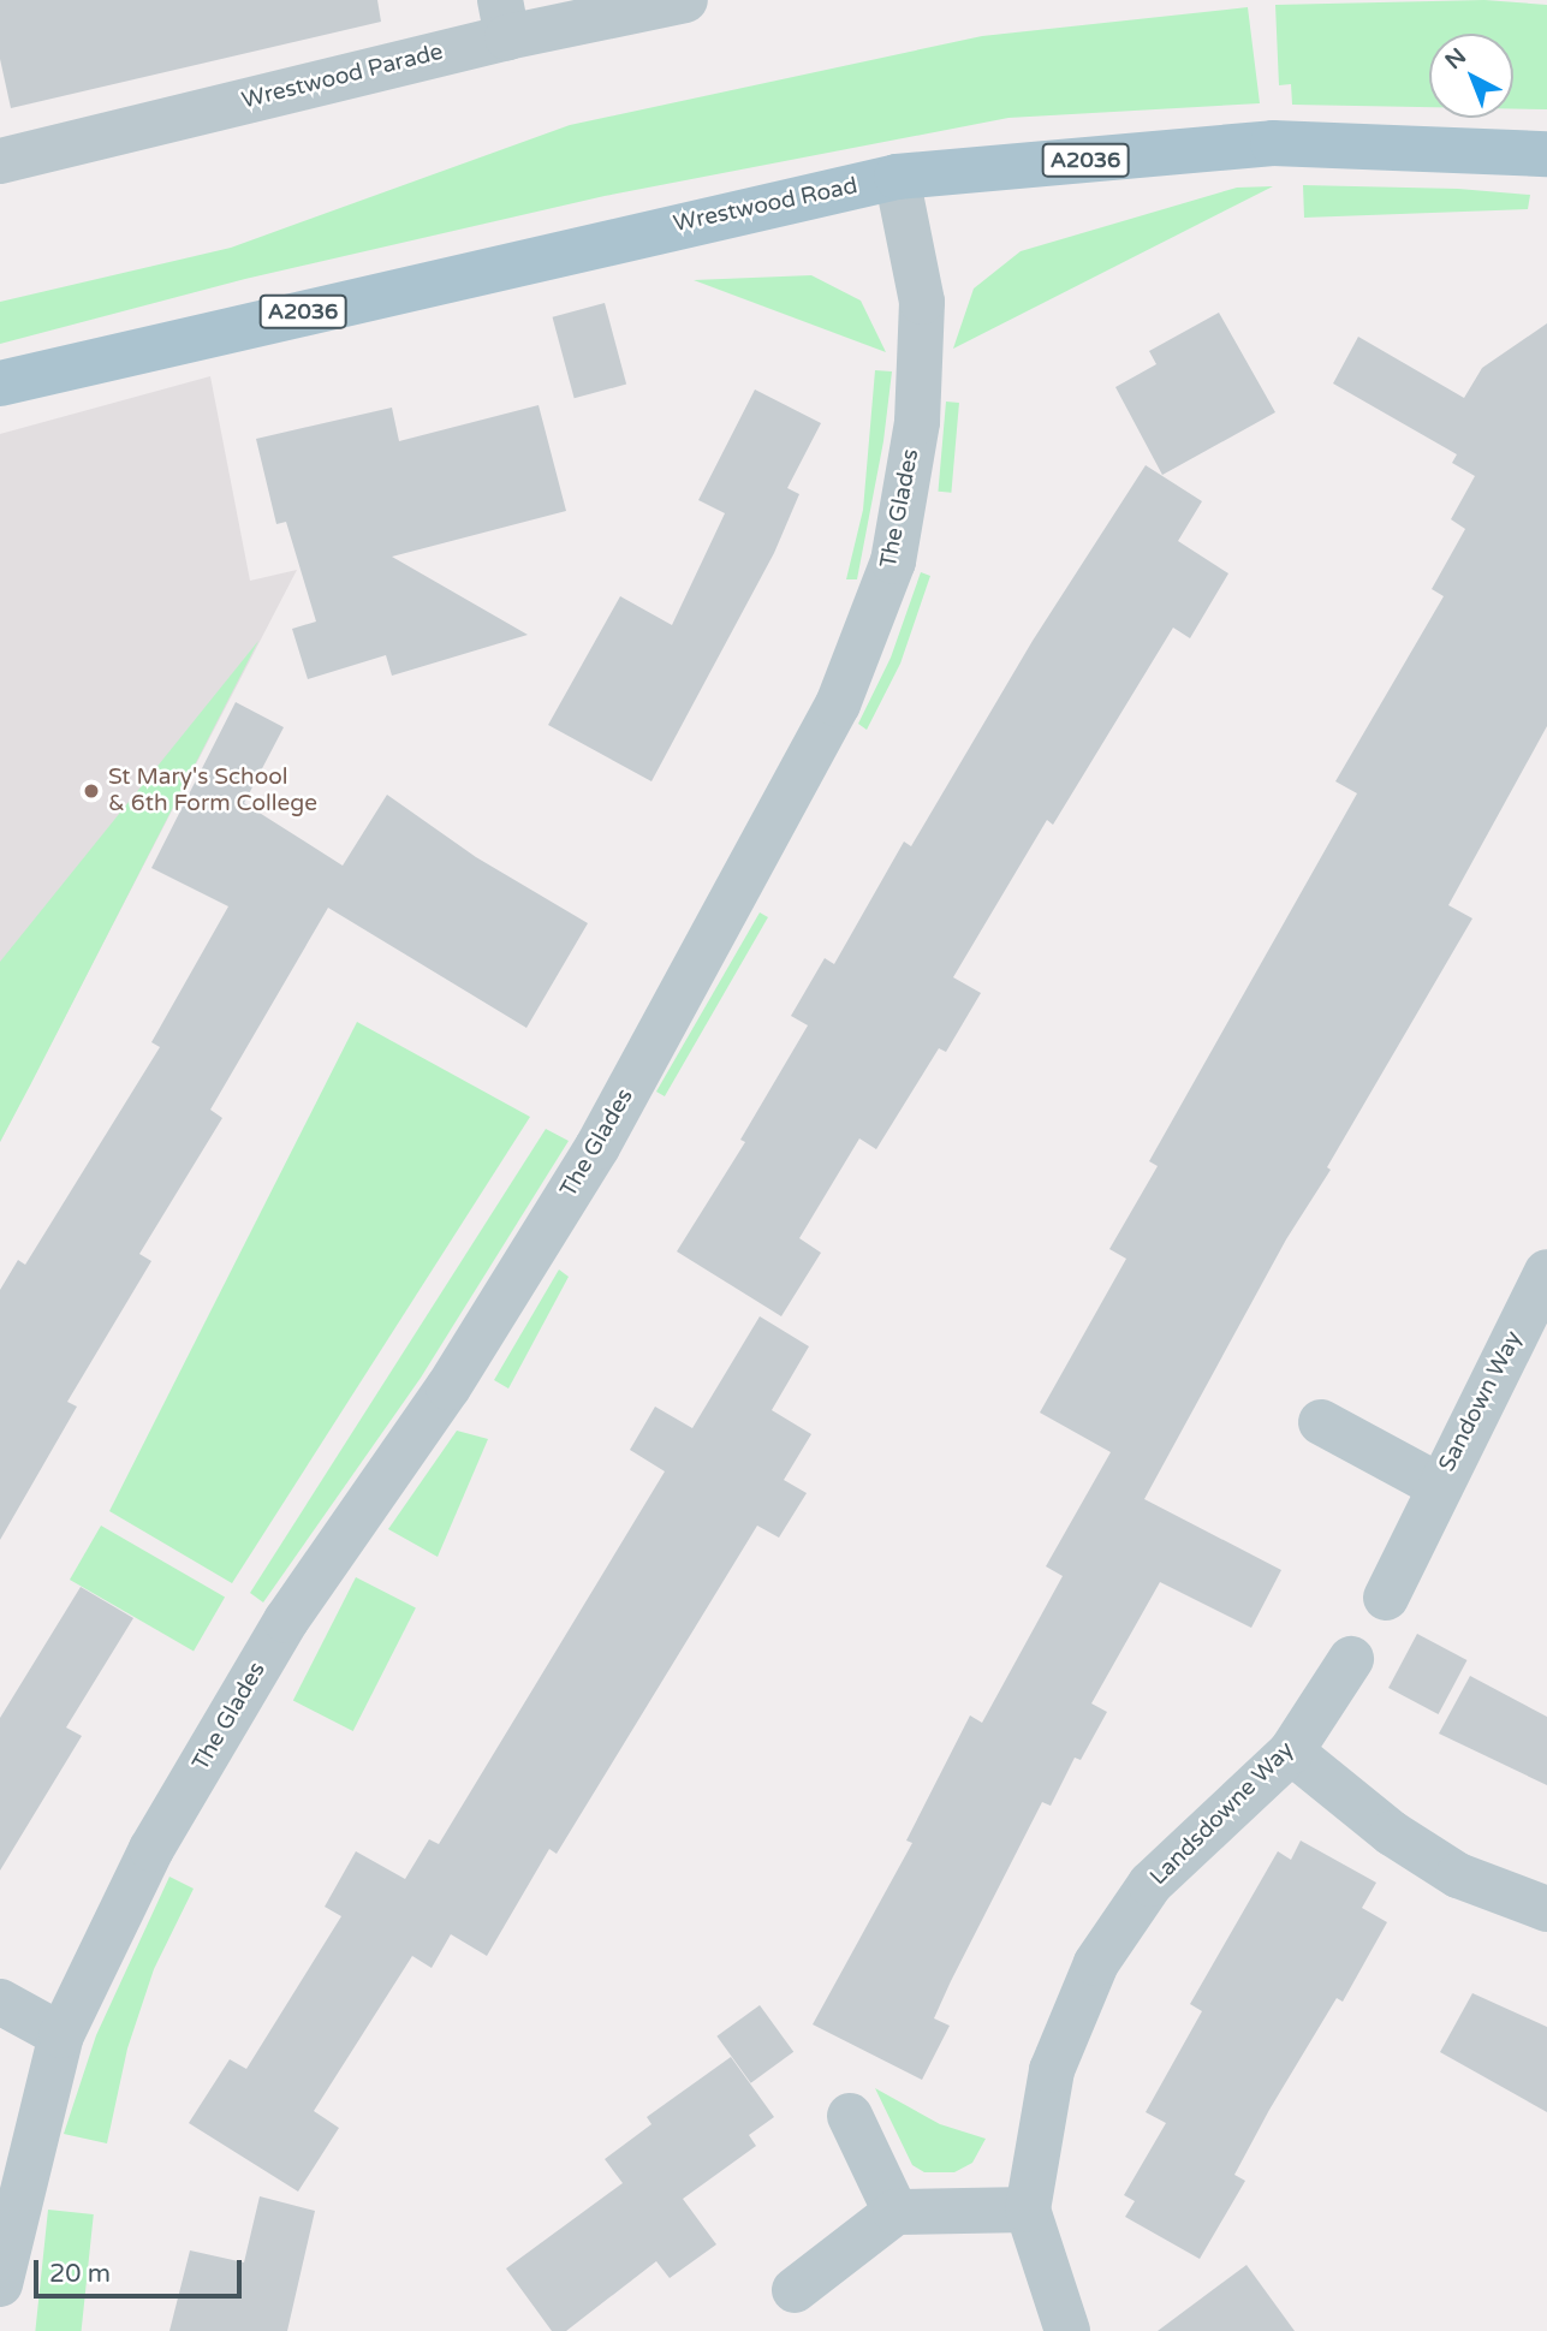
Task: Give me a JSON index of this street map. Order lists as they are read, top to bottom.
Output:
{
  "streets": {
    "main road": ["A2036", "Wrestwood Road"],
    "street": [
      "Wrestwood Parade",
      "The Glades",
      "Sandown Way",
      "Landsdowne Way"
    ]
  },
  "crossings": [
    ["Wrestwood Road", "The Glades"]
  ],
  "places": ["St Mary's School & 6th Form College"],
  "scale_bar": "20 m",
  "north": "top left"
}
